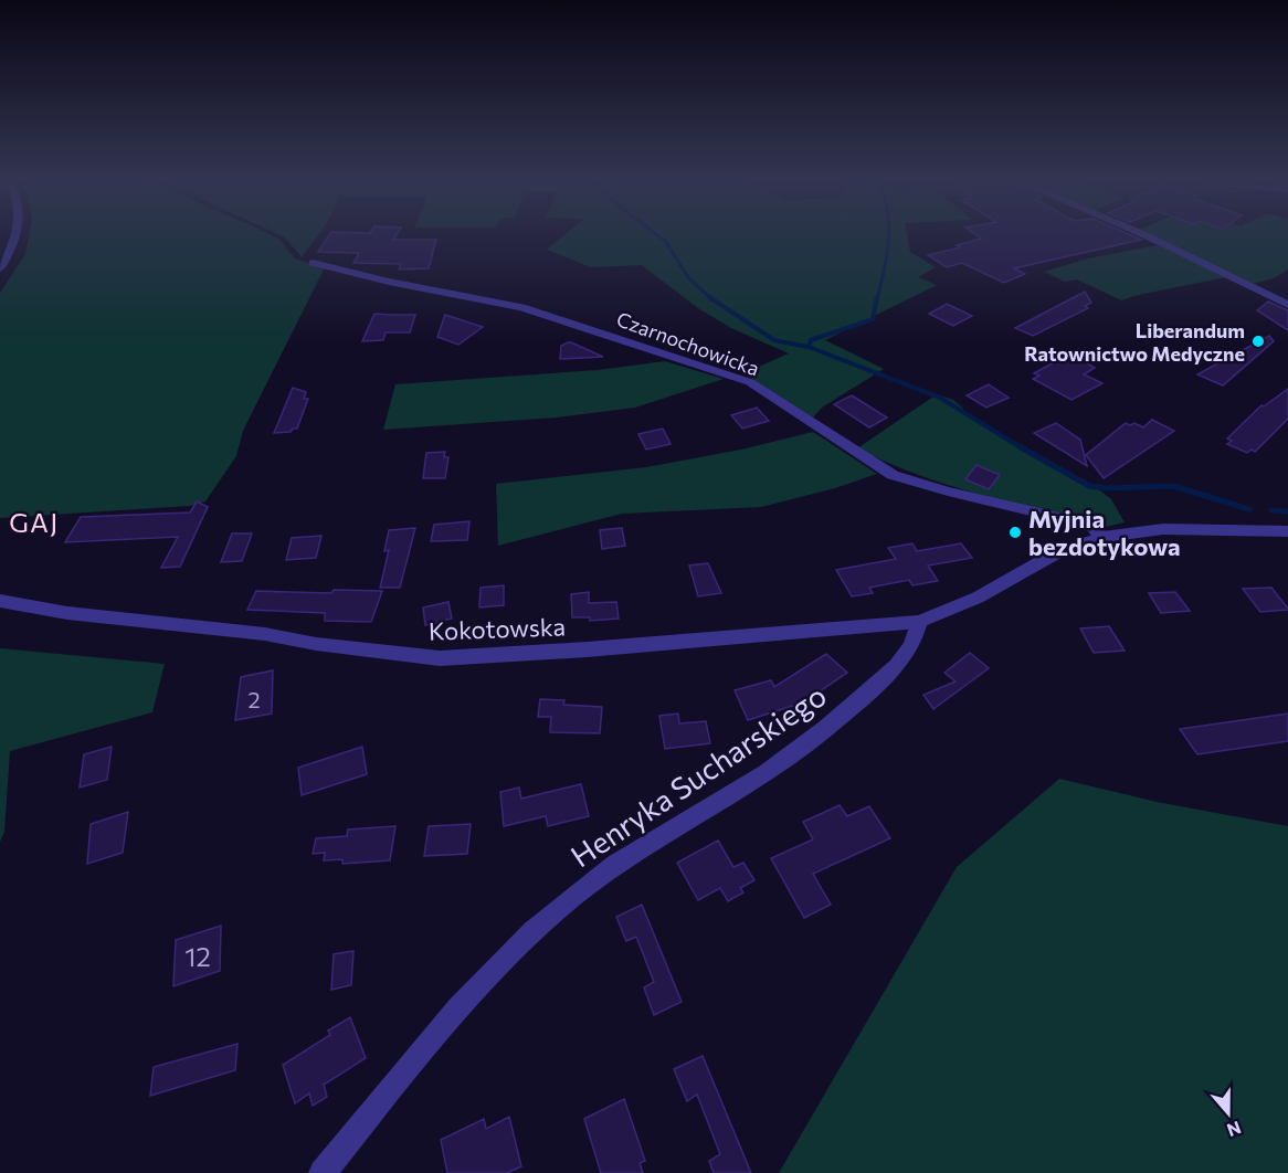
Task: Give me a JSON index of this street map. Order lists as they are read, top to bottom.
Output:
{
  "streets": {
    "street": ["Czarnochowicka", "Kokotowska", "Henryka Sucharskiego"]
  },
  "crossings": [
    ["Kokotowska", "Henryka Sucharskiego"]
  ],
  "districts": ["GAJ"],
  "places": ["Liberandum Ratownictwo Medyczne", "Myjnia bezdotykowa"],
  "house_numbers": ["2", "12"],
  "north": "bottom"
}
